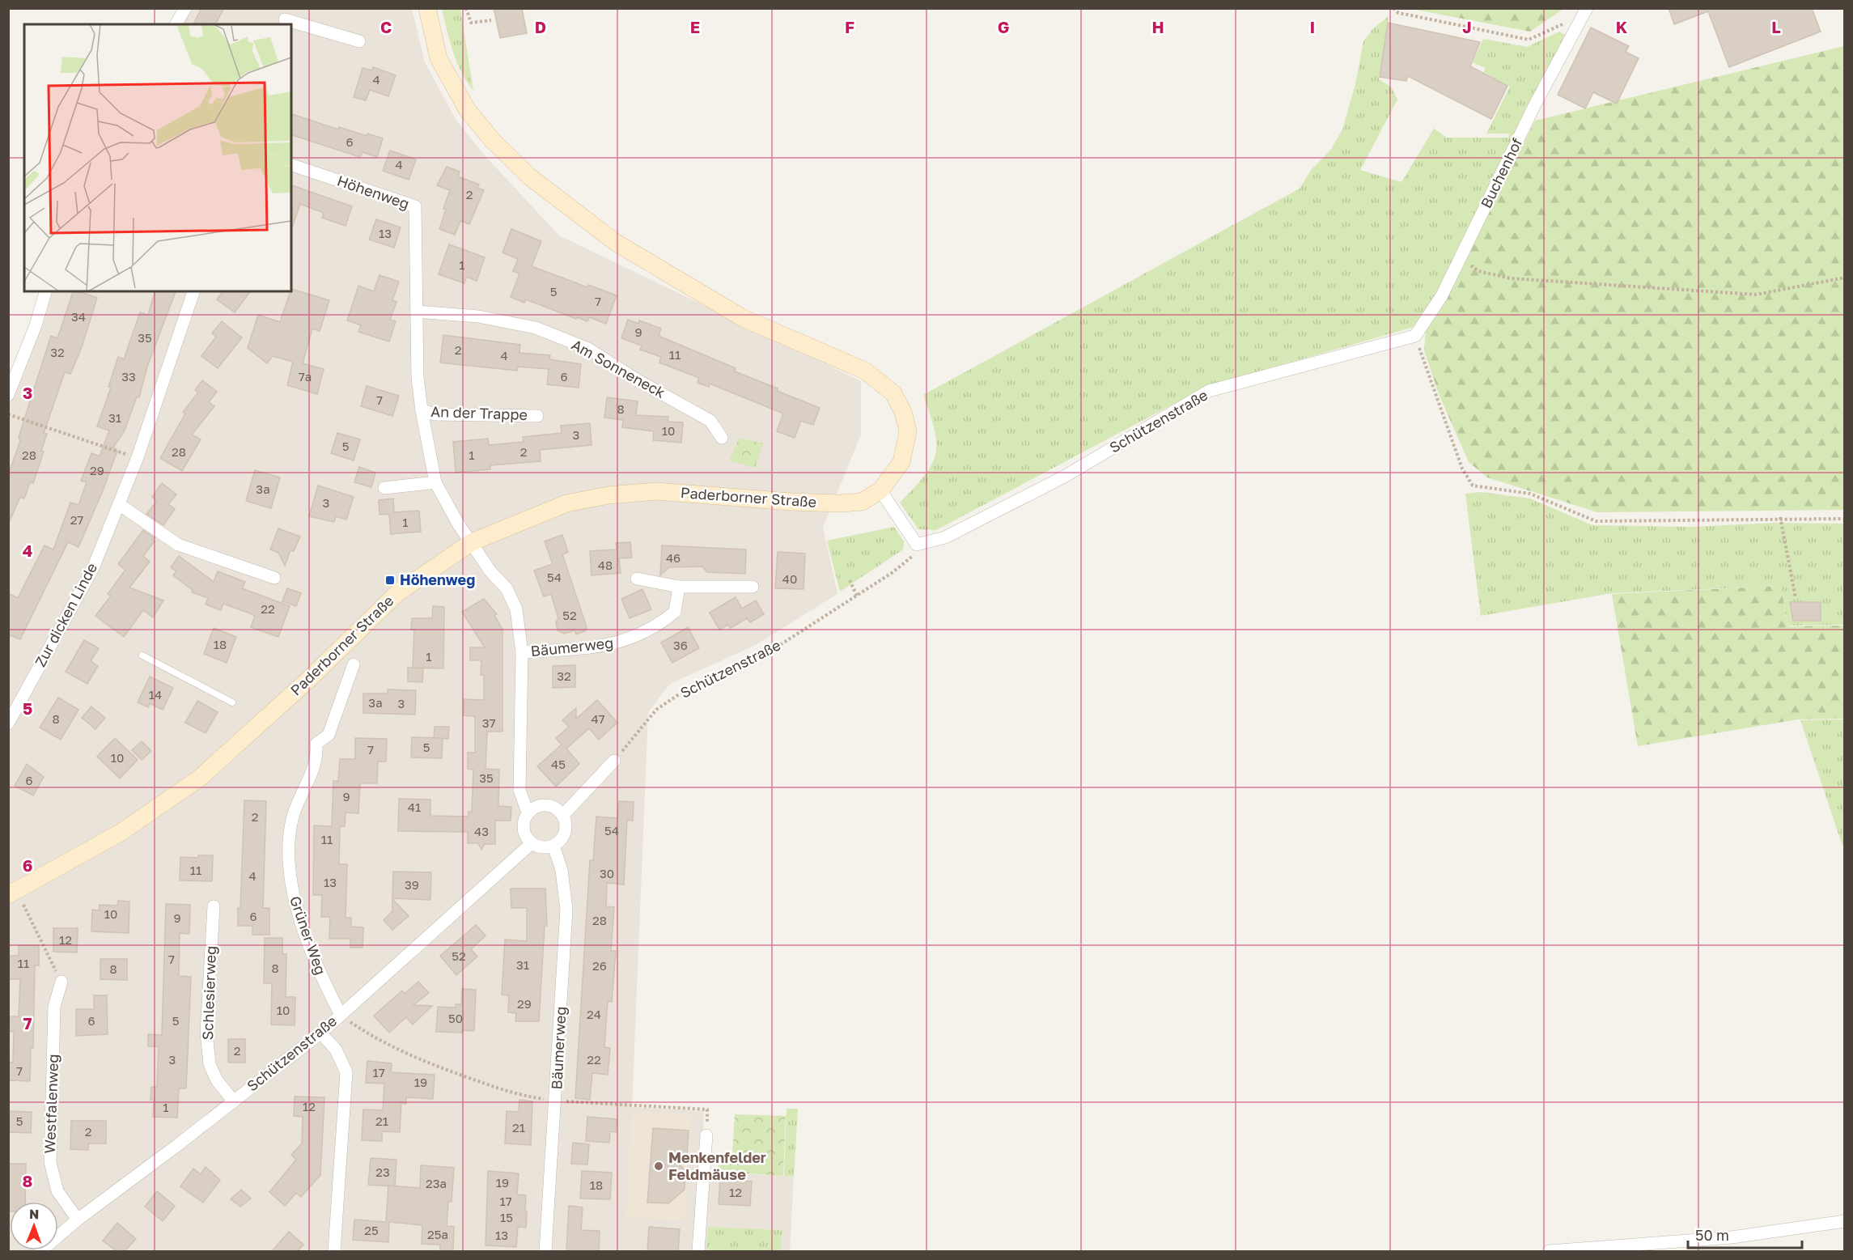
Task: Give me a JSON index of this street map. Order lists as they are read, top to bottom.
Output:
{
  "streets": {
    "main road": ["Paderborner Straße"],
    "street": [
      "Buchenhof",
      "Höhenweg",
      "Am Sonneneck",
      "An der Trappe",
      "Schützenstraße",
      "Zur dicken Linde",
      "Bäumerweg",
      "Grüner Weg",
      "Schlesierweg",
      "Westfalenweg"
    ]
  },
  "crossings": [
    ["Buchenhof", "Schützenstraße"],
    ["Höhenweg", "Am Sonneneck"],
    ["Höhenweg", "An der Trappe"],
    ["Höhenweg", "Paderborner Straße"],
    ["Höhenweg", "Bäumerweg"],
    ["Schützenstraße", "Bäumerweg"],
    ["Schützenstraße", "Grüner Weg"],
    ["Schützenstraße", "Schlesierweg"],
    ["Schützenstraße", "Westfalenweg"],
    ["Paderborner Straße", "Bäumerweg"]
  ],
  "places": {
    "transit": ["Höhenweg"],
    "other": ["Menkenfelder Feldmäuse"]
  },
  "house_numbers": [
    "4",
    "6",
    "4",
    "2",
    "13",
    "1",
    "5",
    "7",
    "34",
    "9",
    "35",
    "2",
    "32",
    "11",
    "4",
    "33",
    "7a",
    "6",
    "7",
    "8",
    "31",
    "10",
    "3",
    "5",
    "28",
    "2",
    "28",
    "1",
    "29",
    "3a",
    "3",
    "27",
    "1",
    "46",
    "48",
    "54",
    "40",
    "22",
    "52",
    "18",
    "36",
    "1",
    "32",
    "14",
    "3a",
    "3",
    "8",
    "47",
    "37",
    "5",
    "7",
    "10",
    "45",
    "35",
    "6",
    "9",
    "41",
    "2",
    "54",
    "43",
    "11",
    "11",
    "30",
    "4",
    "13",
    "39",
    "10",
    "6",
    "9",
    "28",
    "12",
    "52",
    "7",
    "11",
    "31",
    "26",
    "8",
    "8",
    "29",
    "10",
    "24",
    "50",
    "6",
    "5",
    "2",
    "3",
    "22",
    "7",
    "17",
    "19",
    "12",
    "1",
    "5",
    "21",
    "21",
    "2",
    "23",
    "19",
    "23a",
    "18",
    "12",
    "17",
    "15",
    "25",
    "25a",
    "13"
  ],
  "scale_bar": "50 m",
  "north": "top",
  "grid": {
    "columns": [
      "C",
      "D",
      "E",
      "F",
      "G",
      "H",
      "I",
      "J",
      "K",
      "L"
    ],
    "rows": [
      "3",
      "4",
      "5",
      "6",
      "7",
      "8"
    ]
  }
}
